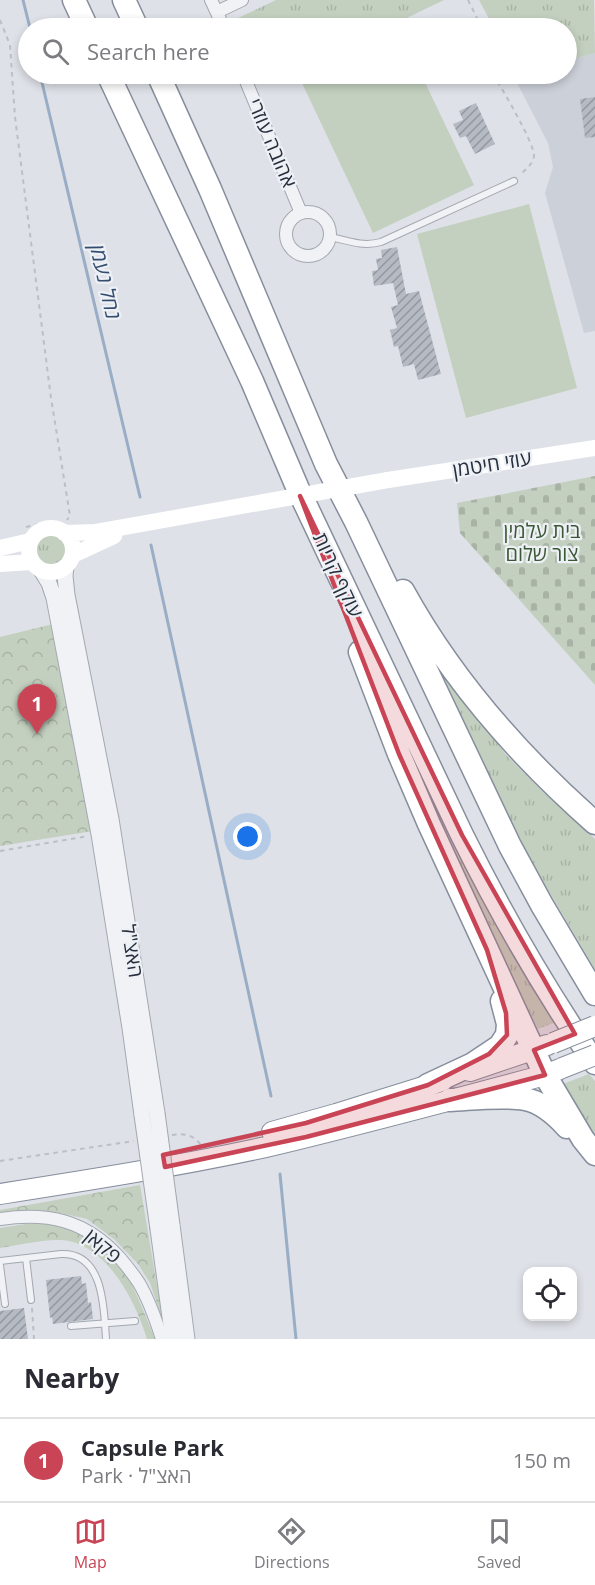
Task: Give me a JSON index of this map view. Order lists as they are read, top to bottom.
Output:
{
  "streets": {
    "highway": ["עוקף קריות"],
    "main road": ["עוזי חיטמן"],
    "street": ["אהובה עוזרי", "האצ\"ל", "פקאן"]
  },
  "water": ["נחל נעמן"],
  "parks": ["בית עלמין צור שלום"],
  "page": {
    "search": "Search here",
    "pins": "1",
    "heading": "Nearby",
    "list": [
      {
        "mark": "1",
        "name": "Capsule Park",
        "note": "Park · האצ\"ל",
        "value": "150 m"
      }
    ],
    "nav": ["Map", "Directions", "Saved"]
  }
}
